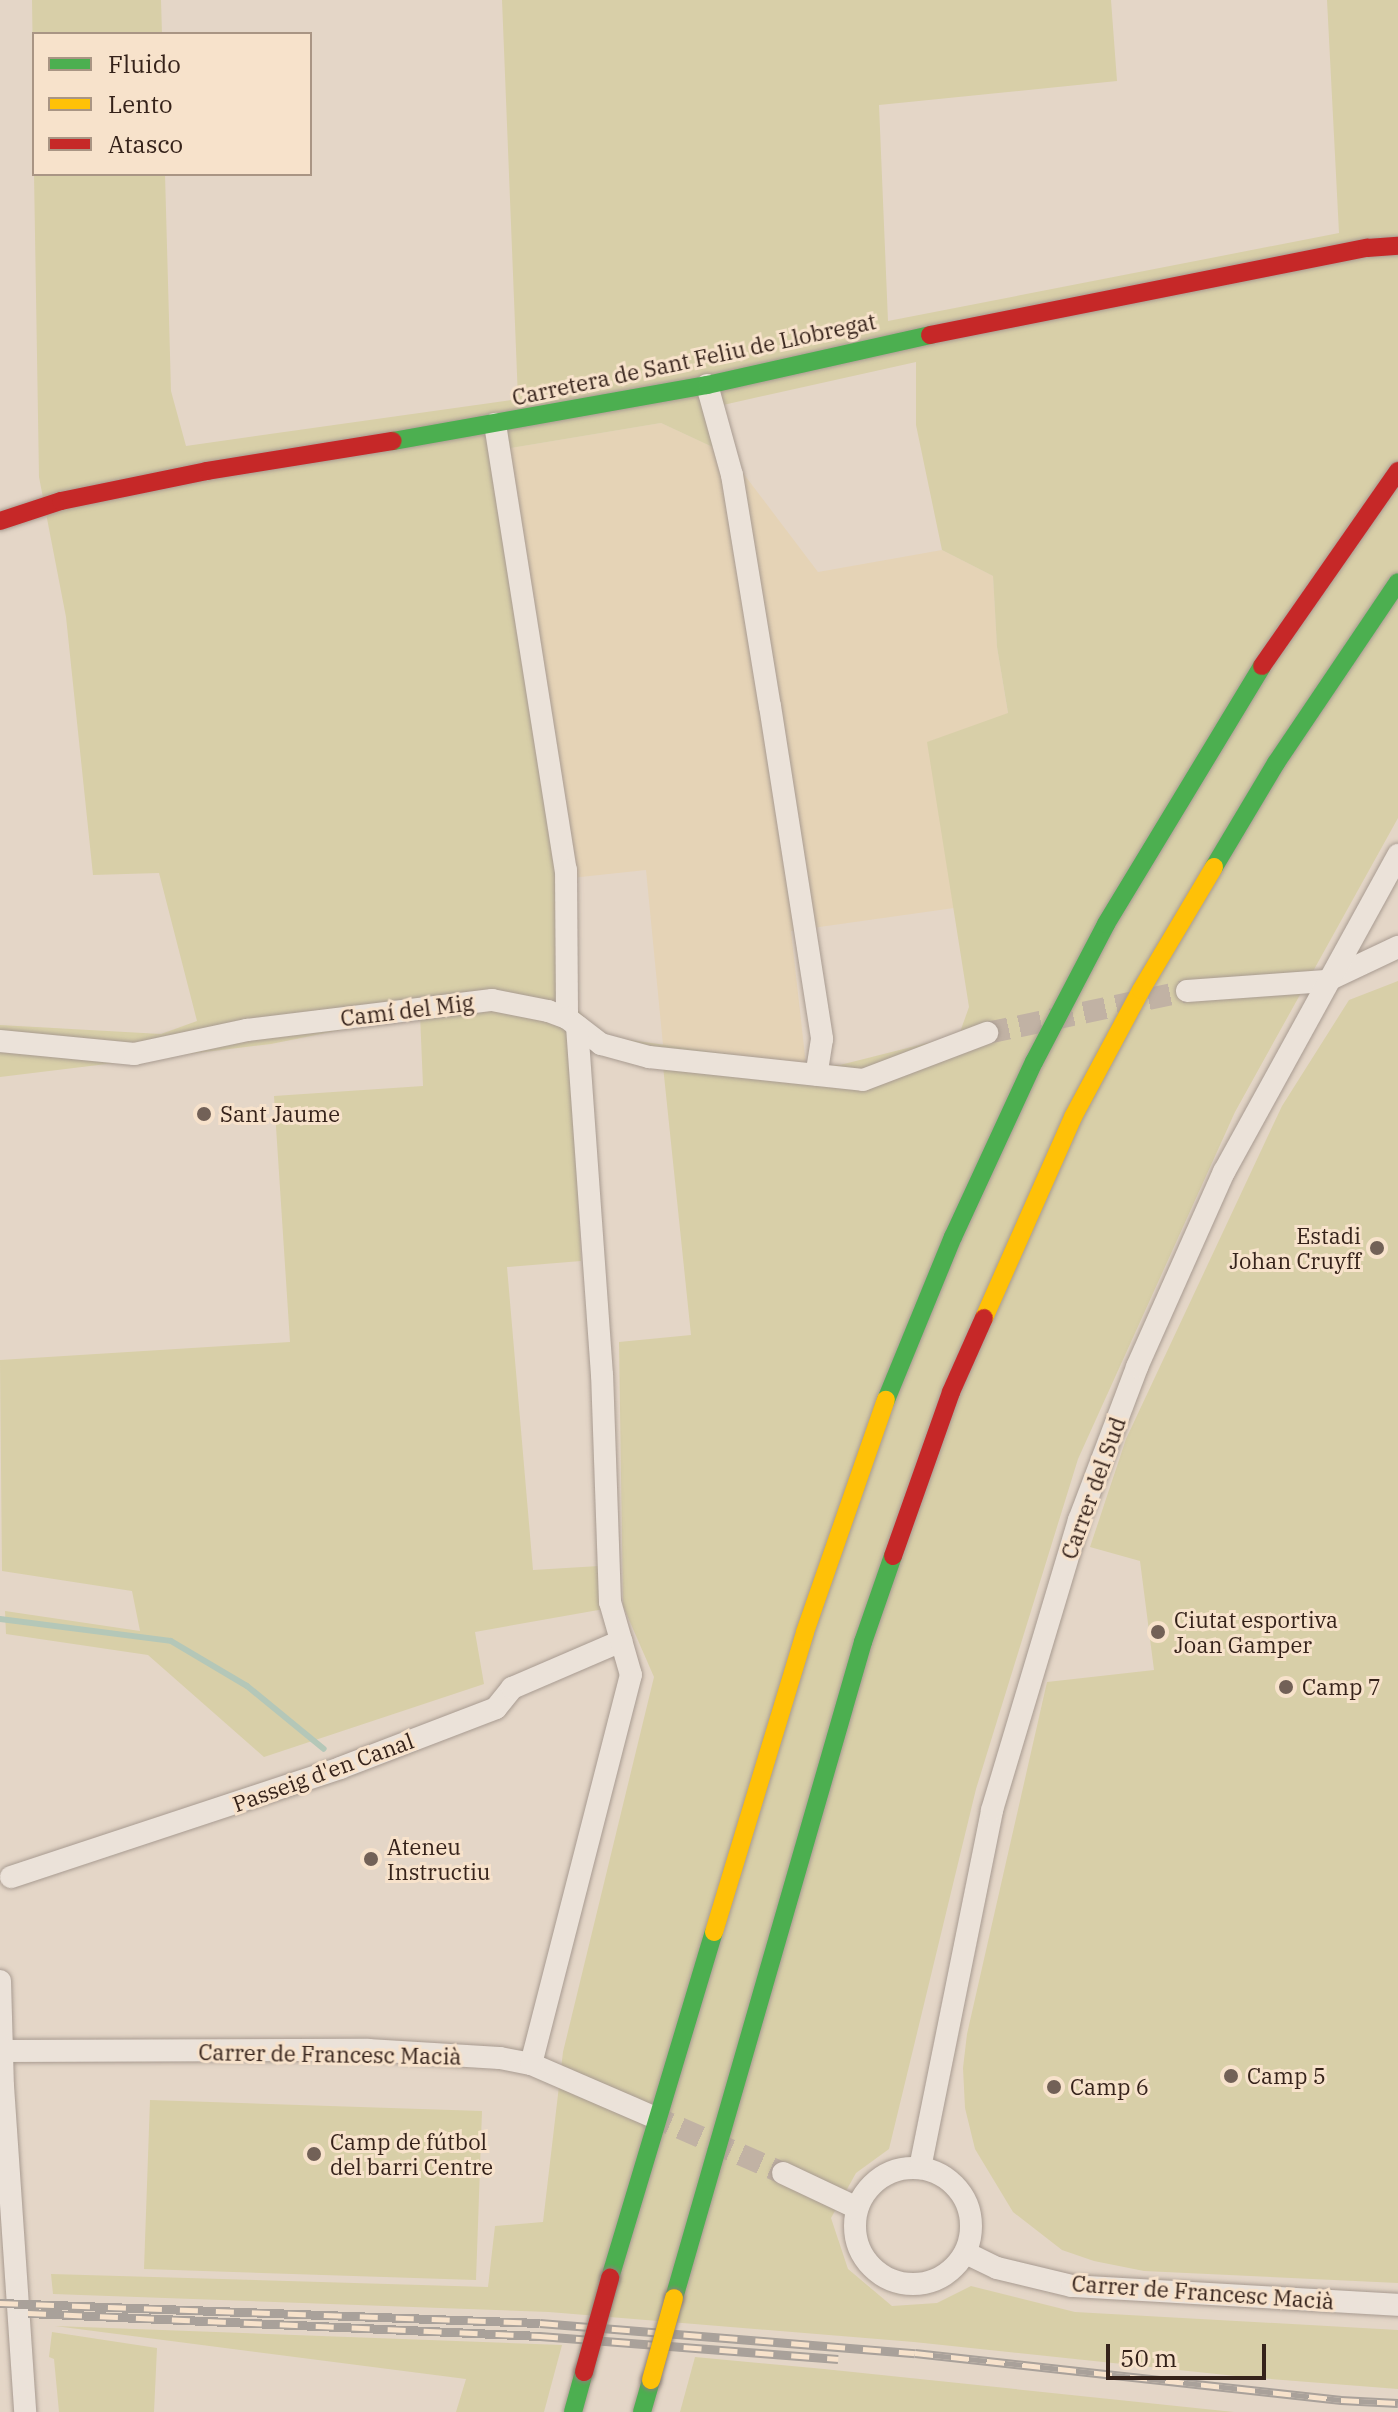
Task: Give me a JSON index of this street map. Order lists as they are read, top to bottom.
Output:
{
  "streets": {
    "main road": ["Carretera de Sant Feliu de Llobregat"],
    "street": [
      "Camí del Mig",
      "Carrer del Sud",
      "Passeig d'en Canal",
      "Carrer de Francesc Macià"
    ]
  },
  "crossings": [
    ["Carrer del Sud", "Carrer de Francesc Macià"]
  ],
  "places": [
    "Sant Jaume",
    "Estadi Johan Cruyff",
    "Ciutat esportiva Joan Gamper",
    "Camp 7",
    "Ateneu Instructiu",
    "Camp 5",
    "Camp 6",
    "Camp de fútbol del barri Centre"
  ],
  "legend": ["Fluido", "Lento", "Atasco"],
  "scale_bar": "50 m"
}
